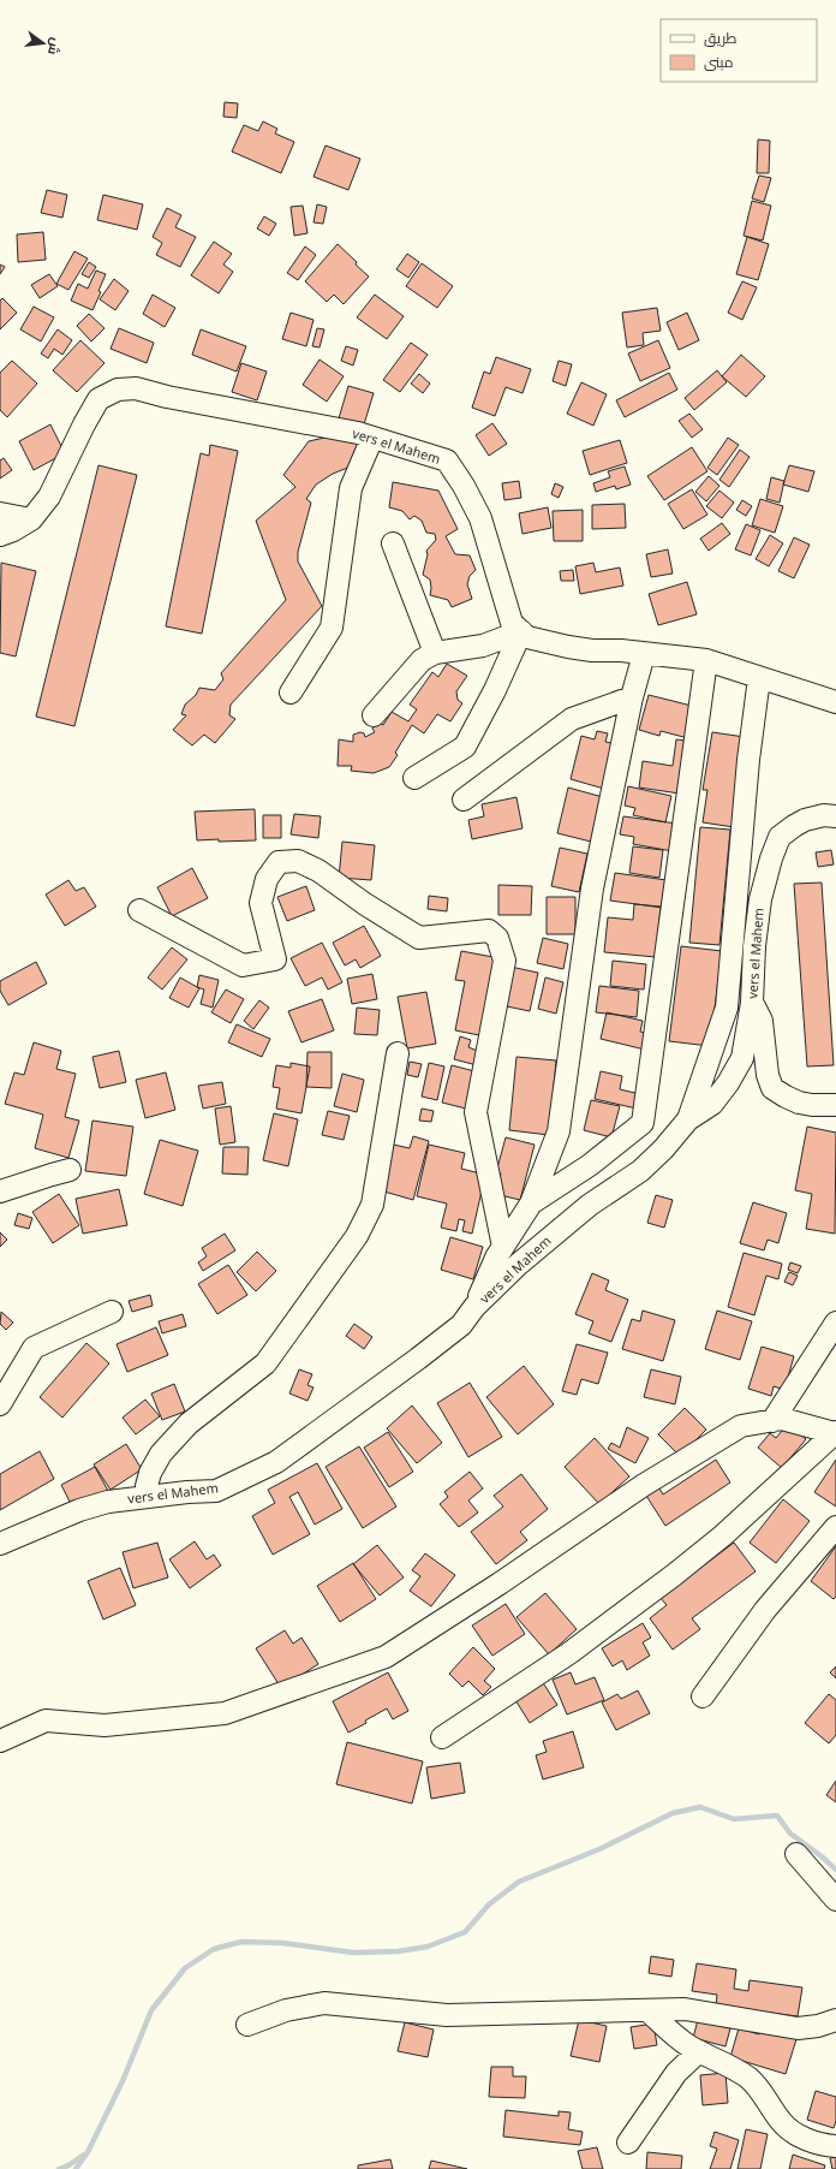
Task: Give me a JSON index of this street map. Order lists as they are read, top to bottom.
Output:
{
  "streets": {
    "street": ["vers el Mahem"]
  },
  "legend": ["طريق", "مبنى"],
  "north": "right"
}
